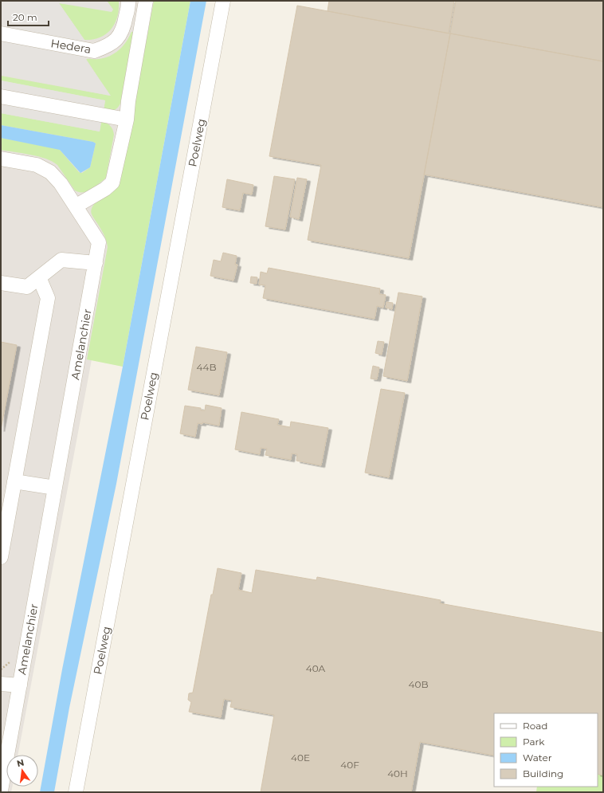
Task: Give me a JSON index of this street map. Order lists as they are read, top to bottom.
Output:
{
  "streets": {
    "street": ["Hedera", "Poelweg", "Amelanchier"]
  },
  "house_numbers": [
    "44B",
    "40A",
    "40B",
    "40E",
    "40F",
    "40H"
  ],
  "legend": [
    "Road",
    "Park",
    "Water",
    "Building"
  ],
  "scale_bar": "20 m",
  "north": "top"
}
